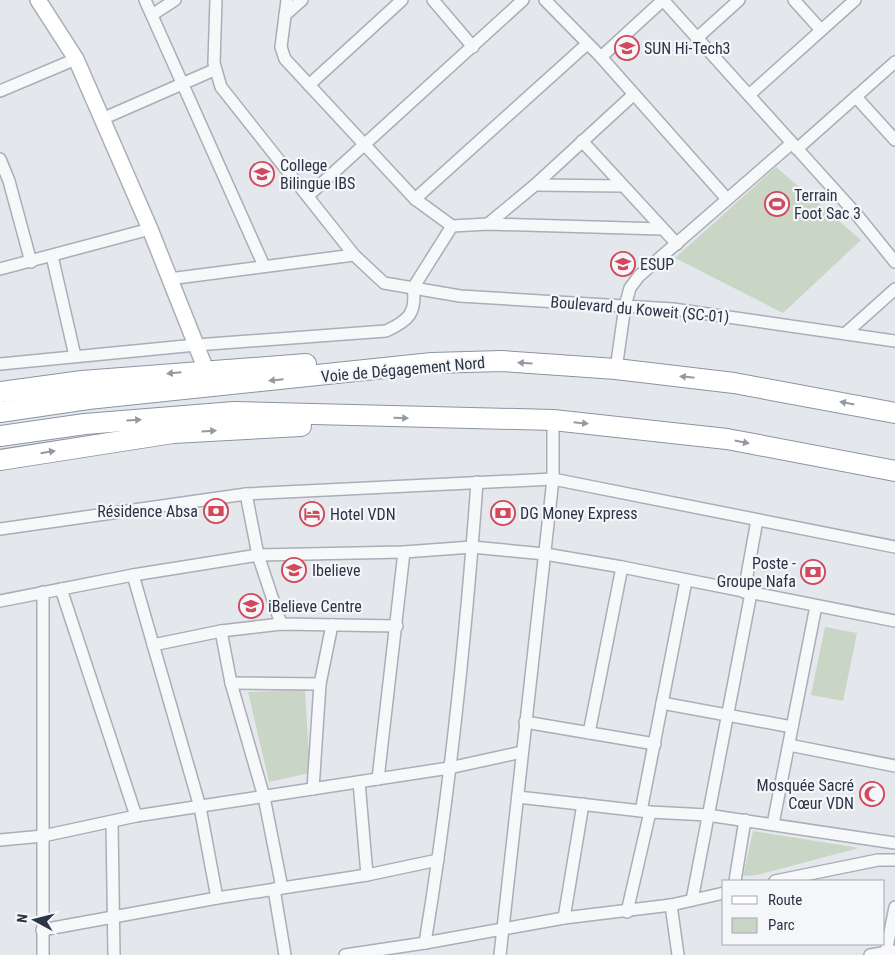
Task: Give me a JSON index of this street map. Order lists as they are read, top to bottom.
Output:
{
  "streets": {
    "highway": ["Voie de Dégagement Nord"],
    "street": ["Boulevard du Koweit (SC-01)"]
  },
  "places": {
    "school or university": [
      "SUN Hi-Tech3",
      "College Bilingue IBS",
      "ESUP",
      "Ibelieve",
      "iBelieve Centre"
    ],
    "sports": ["Terrain Foot Sac 3"],
    "bank": ["Résidence Absa", "DG Money Express", "Poste - Groupe Nafa"],
    "hotel": ["Hotel VDN"],
    "mosque": ["Mosquée Sacré Cœur VDN"]
  },
  "legend": ["Route", "Parc"],
  "north": "left"
}
